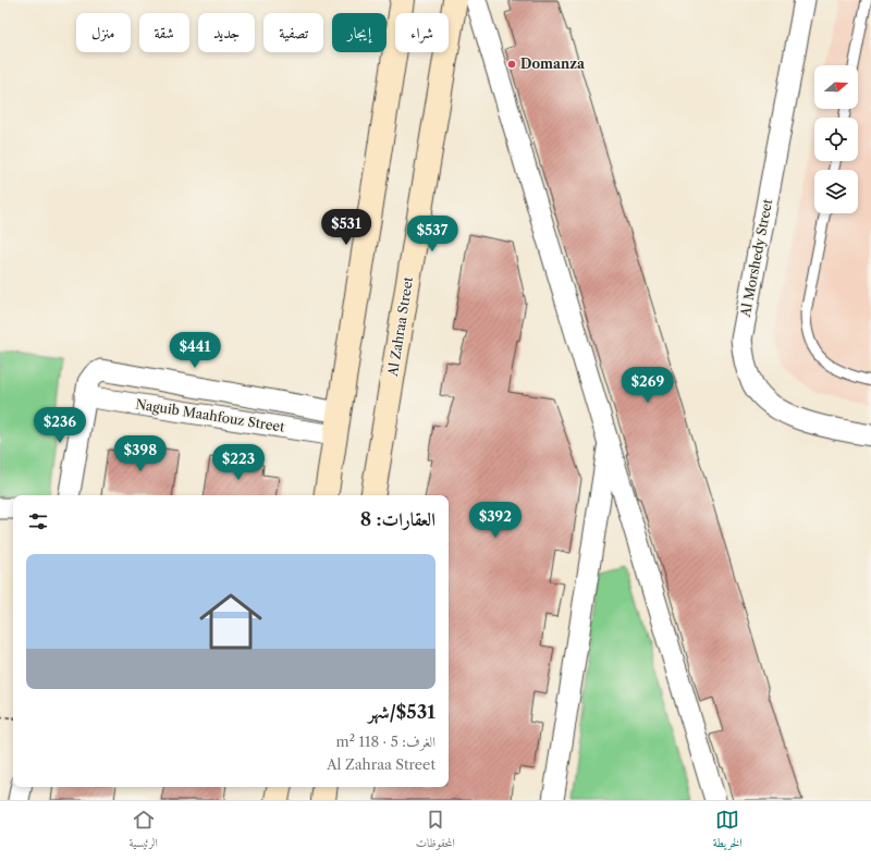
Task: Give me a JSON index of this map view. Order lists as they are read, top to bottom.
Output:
{
  "streets": {
    "main road": ["Al Zahraa Street"],
    "street": ["Al Morshedy Street", "Naguib Maahfouz Street"]
  },
  "places": ["Domanza"],
  "north": "right",
  "page": {
    "chip": [
      "شراء",
      "إيجار",
      "تصفية",
      "جديد",
      "شقة",
      "منزل"
    ],
    "price": [
      "$531",
      "$537",
      "$441",
      "$269",
      "$236",
      "$398",
      "$223",
      "$392"
    ],
    "heading": "العقارات: 8",
    "list": [
      {
        "name": "$531/شهر",
        "note": "الغرف: 5 · 118 m² · Al Zahraa Street"
      }
    ],
    "tabs": ["الخريطة", "المحفوظات", "الرئيسية"]
  }
}
